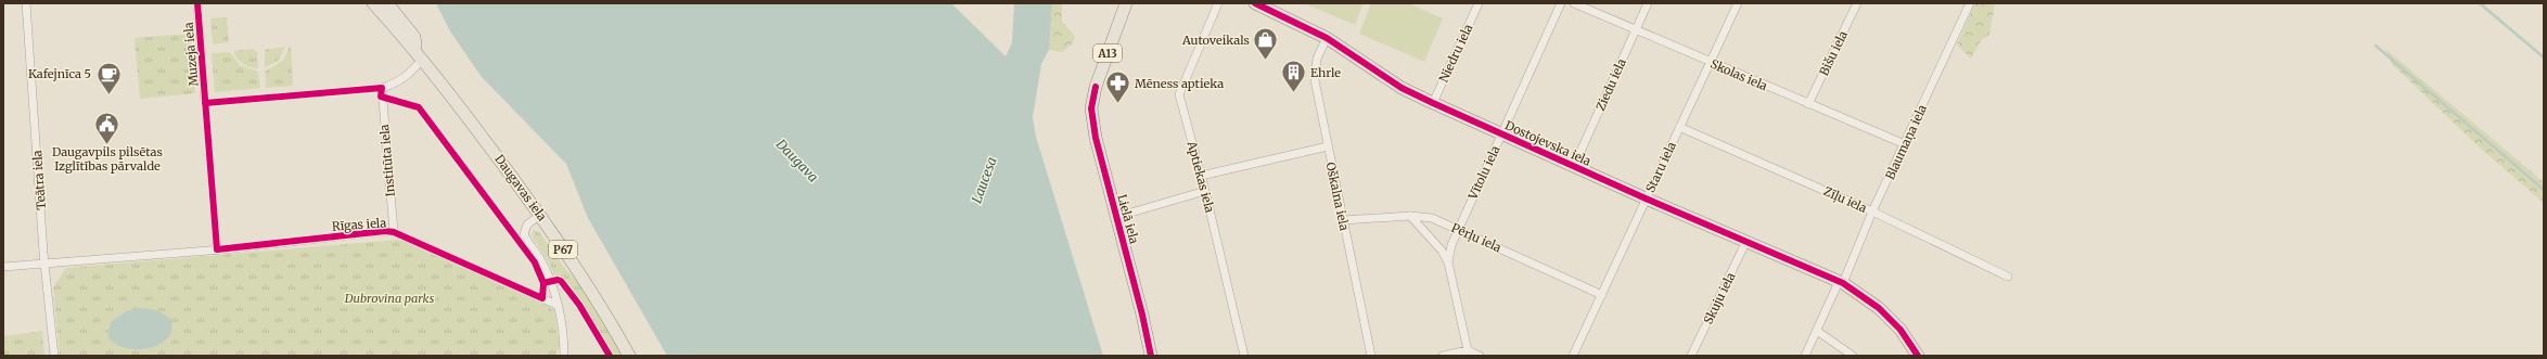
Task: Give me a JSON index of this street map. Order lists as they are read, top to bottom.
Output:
{
  "streets": {
    "main road": [
      "A13",
      "Dostojevska iela",
      "Daugavas iela",
      "Lielā iela",
      "P67"
    ],
    "street": [
      "Niedru iela",
      "Bišu iela",
      "Muzeja iela",
      "Skolas iela",
      "Ziedu iela",
      "Blaumaņa iela",
      "Institūta iela",
      "Staru iela",
      "Vītolu iela",
      "Aptiekas iela",
      "Teātra iela",
      "Oškalna iela",
      "Zīļu iela",
      "Rīgas iela",
      "Pērļu iela",
      "Skuju iela"
    ]
  },
  "crossings": [
    ["Niedru iela", "Dostojevska iela"],
    ["Bišu iela", "Skolas iela"],
    ["Skolas iela", "Ziedu iela"],
    ["Skolas iela", "Blaumaņa iela"],
    ["Skolas iela", "Staru iela"],
    ["Ziedu iela", "Dostojevska iela"],
    ["Blaumaņa iela", "Dostojevska iela"],
    ["Blaumaņa iela", "Zīļu iela"],
    ["Dostojevska iela", "Staru iela"],
    ["Dostojevska iela", "Vītolu iela"],
    ["Dostojevska iela", "Oškalna iela"],
    ["Dostojevska iela", "Skuju iela"],
    ["Institūta iela", "Daugavas iela"],
    ["Institūta iela", "Rīgas iela"],
    ["Staru iela", "Zīļu iela"],
    ["Staru iela", "Pērļu iela"],
    ["Vītolu iela", "Pērļu iela"],
    ["Teātra iela", "Rīgas iela"],
    ["Oškalna iela", "Pērļu iela"]
  ],
  "water": ["Daugava", "Laucesa"],
  "parks": ["Dubrovina parks"],
  "places": {
    "shop": ["Autoveikals"],
    "building": ["Ehrle"],
    "cafe": ["Kafejnīca 5"],
    "pharmacy": ["Mēness aptieka"],
    "public building": ["Daugavpils pilsētas Izglītības pārvalde"]
  }
}
